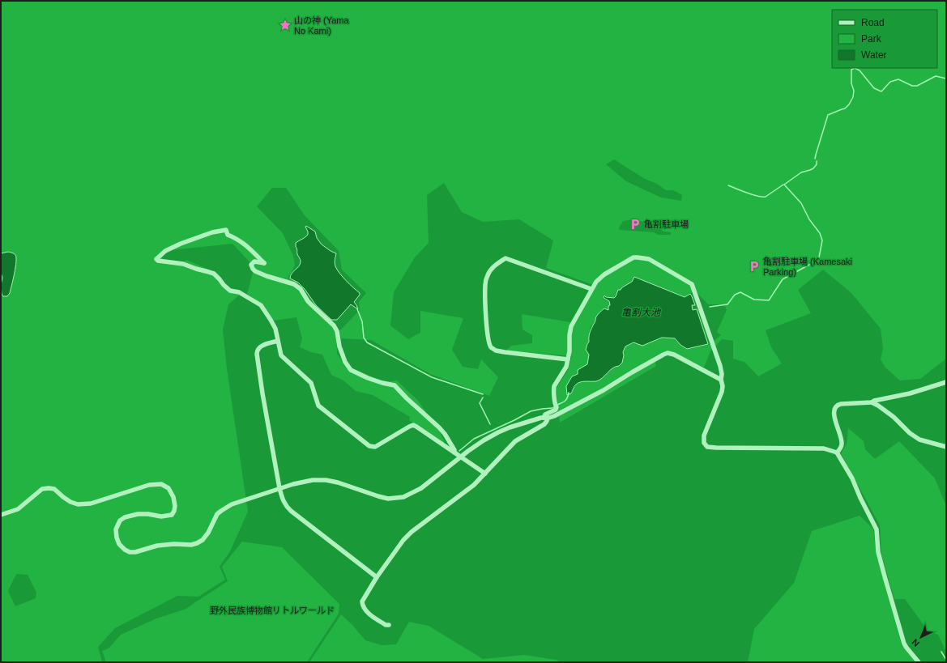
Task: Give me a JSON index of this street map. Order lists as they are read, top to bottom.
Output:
{
  "water": ["亀割大池"],
  "parks": ["野外民族博物館リトルワールド"],
  "places": {
    "place": ["山の神 (Yama No Kami)"],
    "parking": ["亀割駐車場", "亀割駐車場 (Kamesaki Parking)"]
  },
  "legend": ["Road", "Park", "Water"],
  "north": "bottom left"
}
